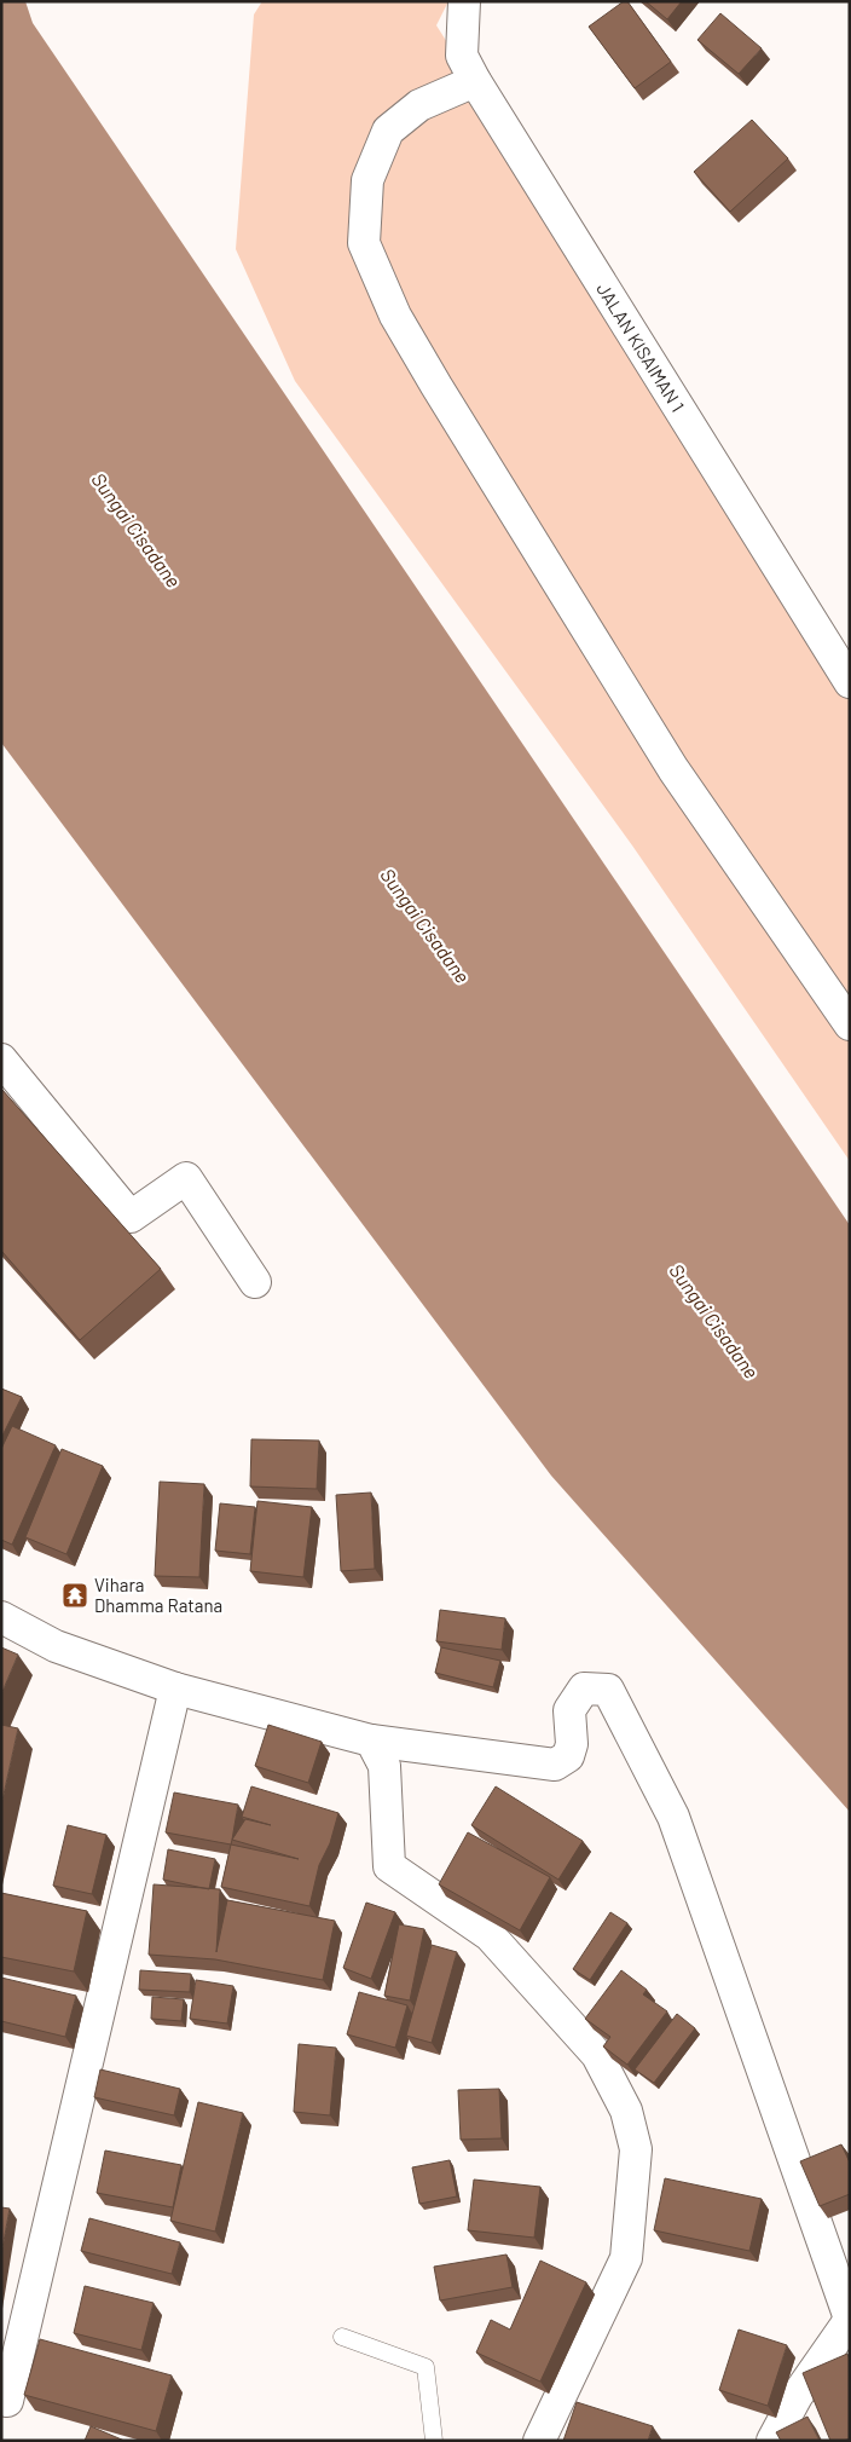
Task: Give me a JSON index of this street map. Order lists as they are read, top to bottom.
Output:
{
  "streets": {
    "street": ["JALAN KISAIMAN 1"]
  },
  "water": ["Sungai Cisadane"],
  "places": {
    "temple": ["Vihara Dhamma Ratana"]
  }
}
